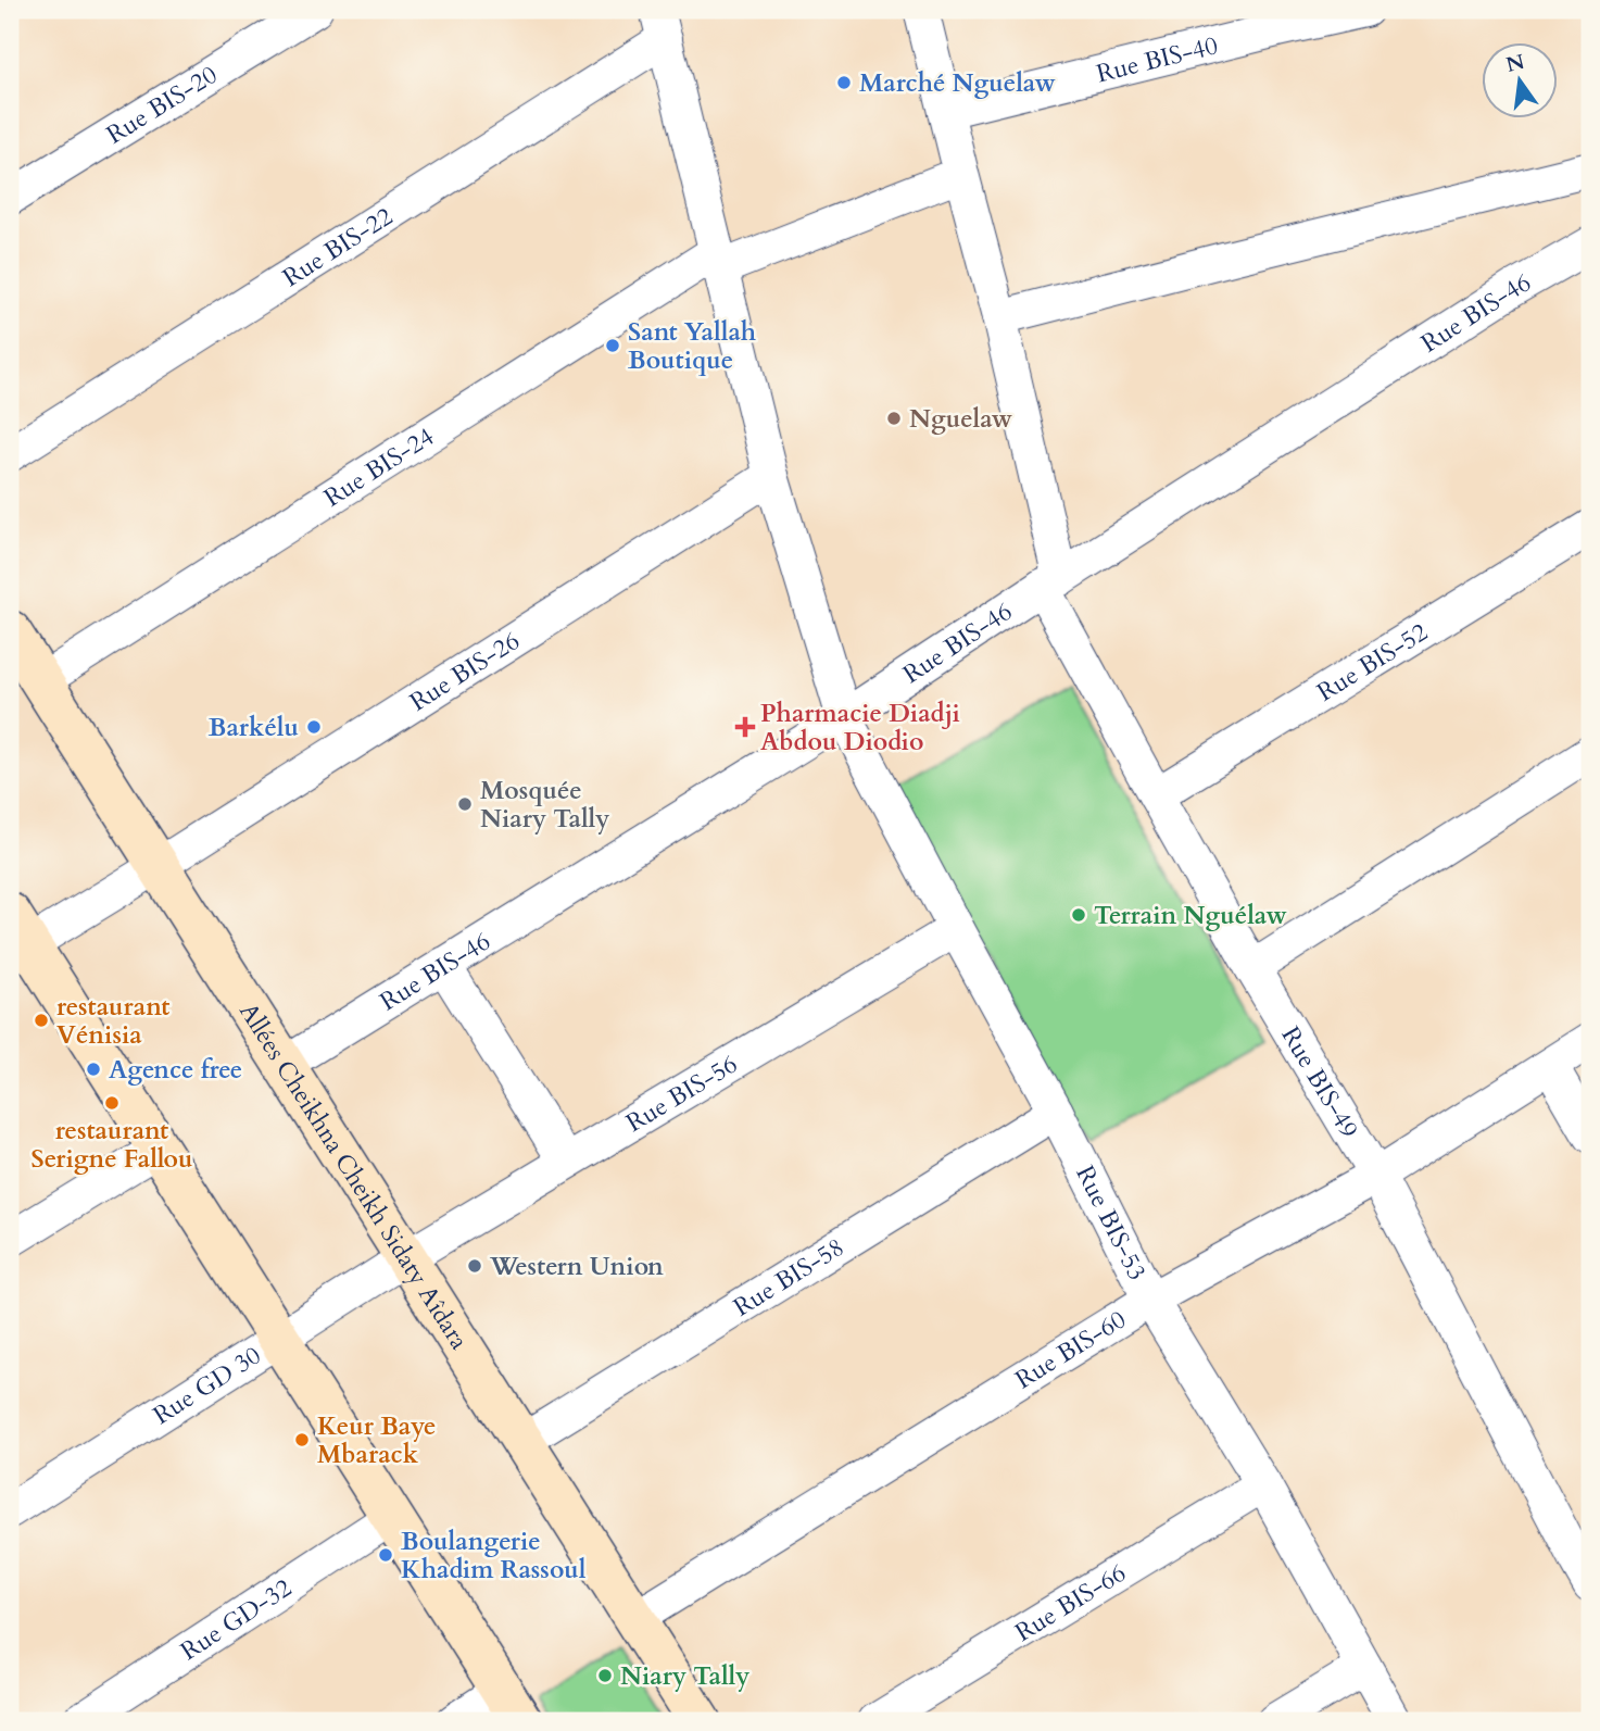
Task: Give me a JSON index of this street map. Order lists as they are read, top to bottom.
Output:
{
  "streets": {
    "main road": ["Allées Cheikhna Cheikh Sidaty Aîdara"],
    "street": [
      "Rue BIS-40",
      "Rue BIS-20",
      "Rue BIS-22",
      "Rue BIS-46",
      "Rue BIS-24",
      "Rue BIS-52",
      "Rue BIS-26",
      "Rue BIS-49",
      "Rue BIS-56",
      "Rue BIS-53",
      "Rue BIS-58",
      "Rue BIS-60",
      "Rue GD 30",
      "Rue BIS-66",
      "Rue GD-32"
    ]
  },
  "crossings": [
    ["Rue BIS-40", "Rue BIS-49"],
    ["Rue BIS-22", "Rue BIS-53"],
    ["Rue BIS-46", "Rue BIS-49"],
    ["Rue BIS-46", "Allées Cheikhna Cheikh Sidaty Aîdara"],
    ["Rue BIS-46", "Rue BIS-53"],
    ["Rue BIS-24", "Rue BIS-49"],
    ["Rue BIS-24", "Allées Cheikhna Cheikh Sidaty Aîdara"],
    ["Rue BIS-24", "Rue BIS-53"],
    ["Rue BIS-52", "Rue BIS-49"],
    ["Rue BIS-26", "Allées Cheikhna Cheikh Sidaty Aîdara"],
    ["Rue BIS-26", "Rue BIS-53"],
    ["Rue BIS-49", "Rue BIS-60"],
    ["Rue BIS-56", "Allées Cheikhna Cheikh Sidaty Aîdara"],
    ["Rue BIS-56", "Rue BIS-53"],
    ["Rue BIS-56", "Rue GD 30"],
    ["Allées Cheikhna Cheikh Sidaty Aîdara", "Rue BIS-58"],
    ["Allées Cheikhna Cheikh Sidaty Aîdara", "Rue BIS-60"],
    ["Allées Cheikhna Cheikh Sidaty Aîdara", "Rue GD 30"],
    ["Rue BIS-53", "Rue BIS-58"],
    ["Rue BIS-53", "Rue BIS-60"],
    ["Rue BIS-53", "Rue BIS-66"]
  ],
  "places": {
    "other": [
      "Marché Nguelaw",
      "Sant Yallah Boutique",
      "Nguelaw",
      "Barkélu",
      "Mosquée Niary Tally",
      "Terrain Nguélaw",
      "restaurant Vénisia",
      "Agence free",
      "restaurant Serigne Fallou",
      "Western Union",
      "Keur Baye Mbarack",
      "Boulangerie Khadim Rassoul",
      "Niary Tally"
    ],
    "health": ["Pharmacie Diadji Abdou Diodio"]
  },
  "north": "top"
}
